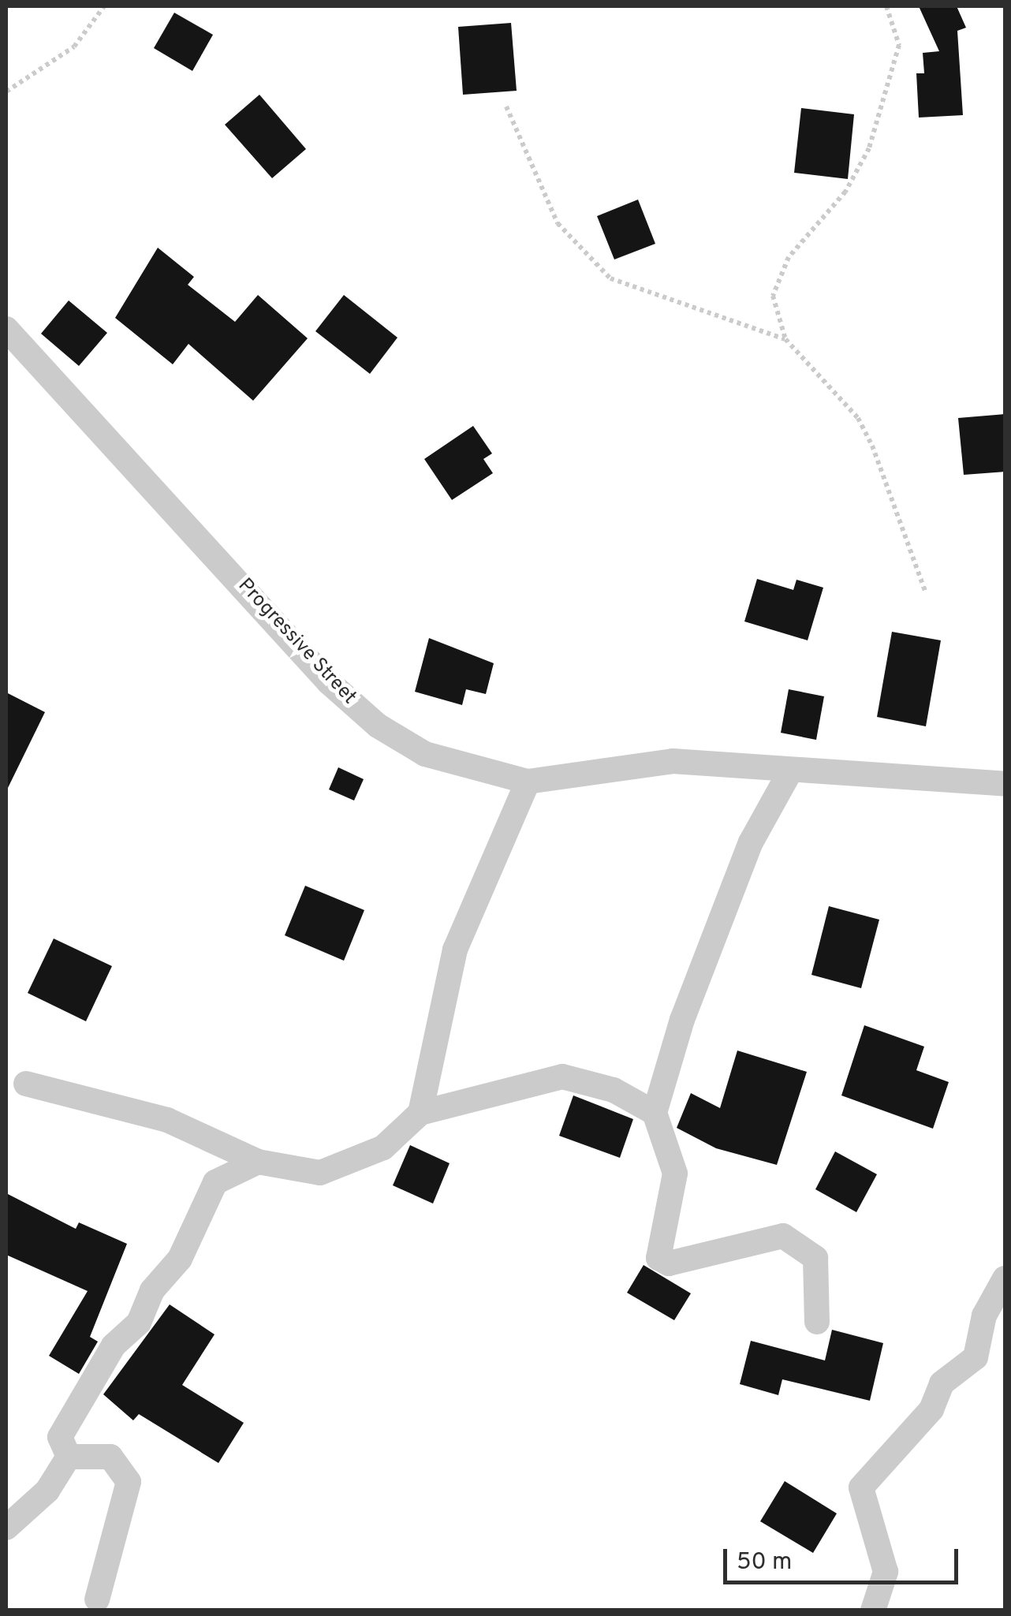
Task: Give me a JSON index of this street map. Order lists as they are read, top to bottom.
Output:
{
  "streets": {
    "street": ["Progressive Street"]
  },
  "scale_bar": "50 m"
}
